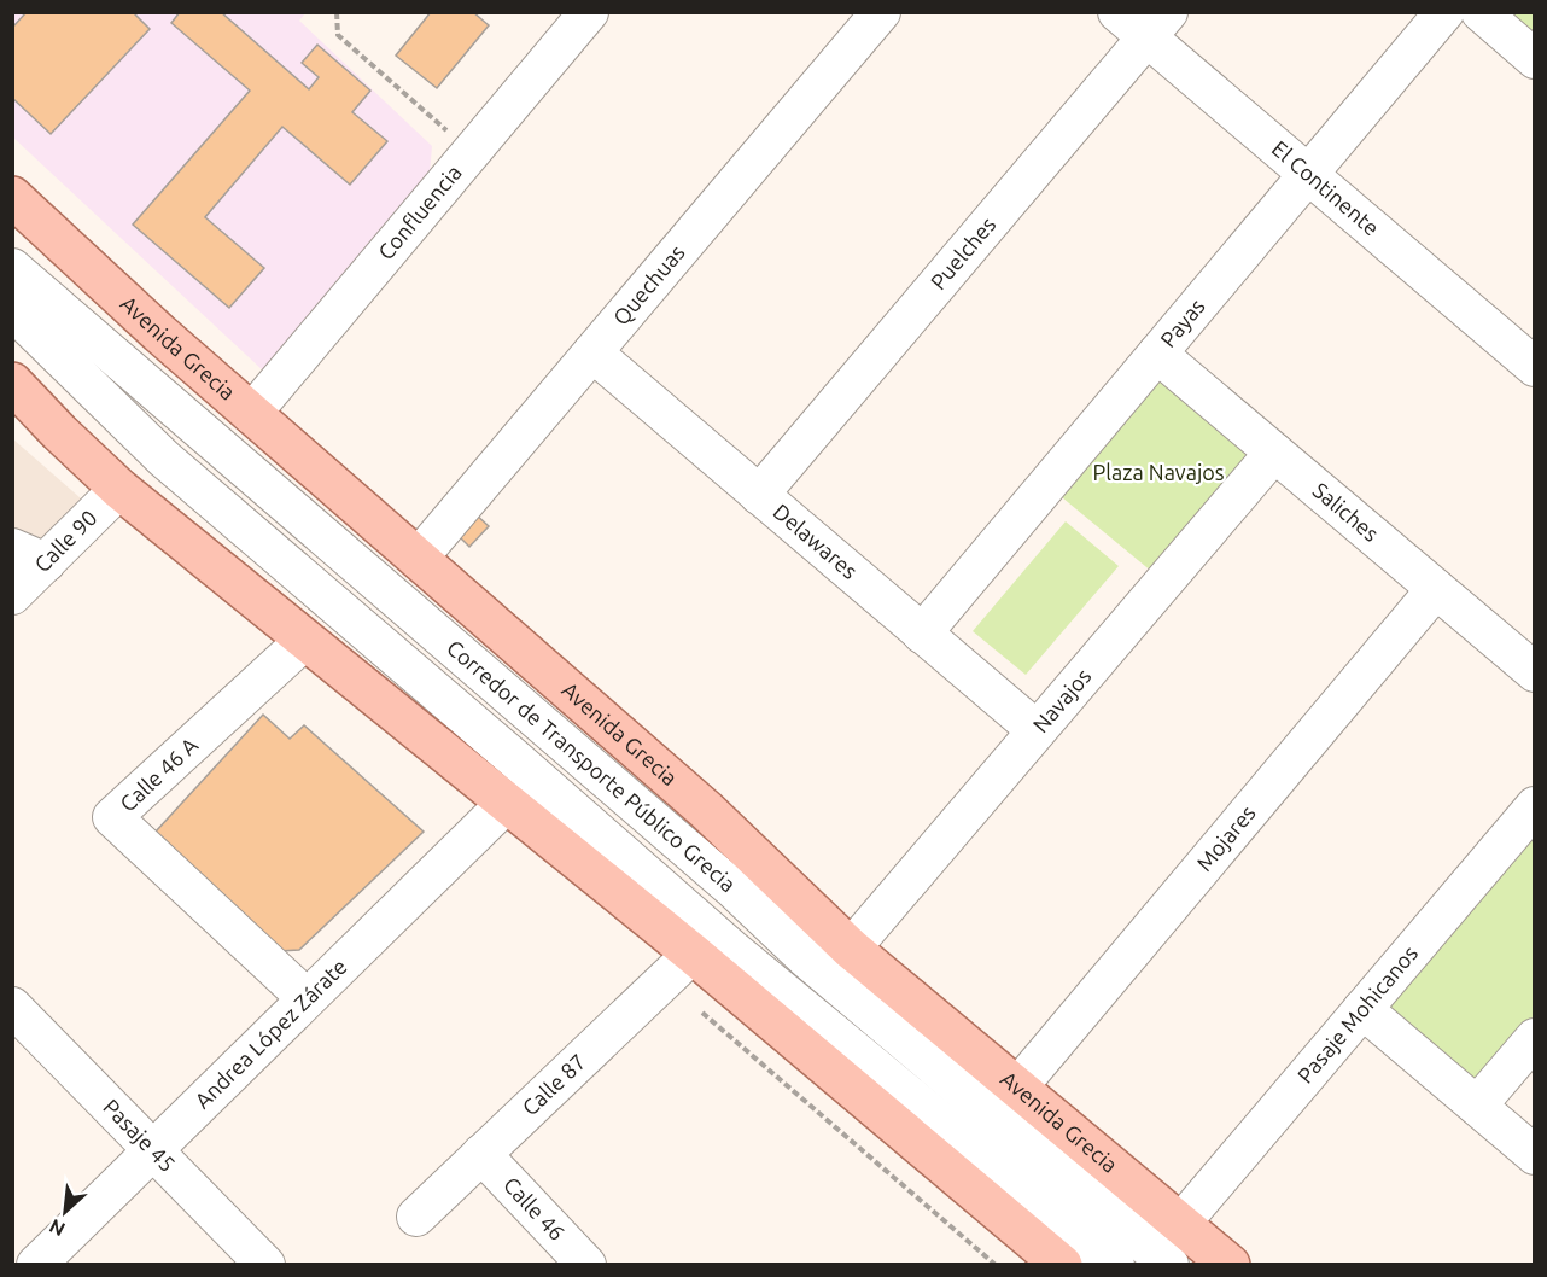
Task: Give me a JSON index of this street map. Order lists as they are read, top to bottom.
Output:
{
  "streets": {
    "main road": ["Avenida Grecia"],
    "street": [
      "El Continente",
      "Confluencia",
      "Puelches",
      "Quechuas",
      "Payas",
      "Saliches",
      "Calle 90",
      "Delawares",
      "Navajos",
      "Corredor de Transporte Público Grecia",
      "Calle 46 A",
      "Mojares",
      "Pasaje Mohicanos",
      "Andrea López Zárate",
      "Calle 87",
      "Pasaje 45",
      "Calle 46"
    ]
  },
  "crossings": [
    ["El Continente", "Puelches"],
    ["El Continente", "Payas"],
    ["Confluencia", "Avenida Grecia"],
    ["Puelches", "Delawares"],
    ["Quechuas", "Avenida Grecia"],
    ["Quechuas", "Delawares"],
    ["Payas", "Saliches"],
    ["Payas", "Delawares"],
    ["Avenida Grecia", "Navajos"],
    ["Avenida Grecia", "Mojares"],
    ["Avenida Grecia", "Pasaje Mohicanos"],
    ["Saliches", "Navajos"],
    ["Saliches", "Mojares"],
    ["Delawares", "Navajos"],
    ["Calle 46 A", "Andrea López Zárate"],
    ["Andrea López Zárate", "Pasaje 45"],
    ["Calle 87", "Calle 46"]
  ],
  "parks": ["Plaza Navajos"],
  "north": "bottom left"
}
